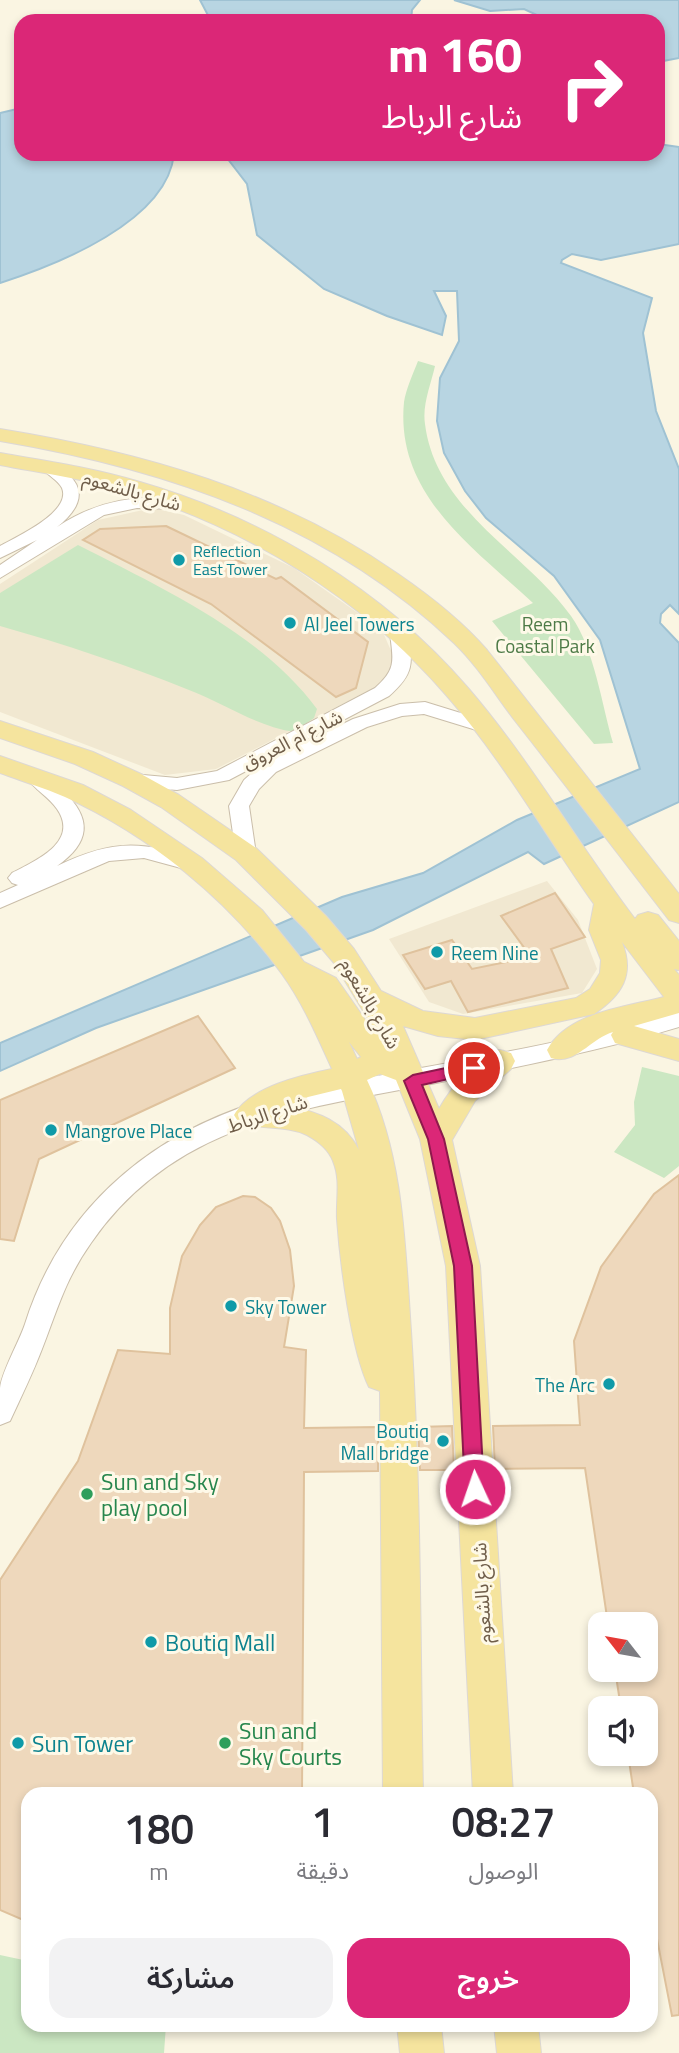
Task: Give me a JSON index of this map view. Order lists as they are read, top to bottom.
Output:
{
  "streets": {
    "main road": ["شارع بالشعوم"],
    "street": ["شارع أم العروق", "شارع الرباط"]
  },
  "crossings": [
    ["شارع بالشعوم", "شارع أم العروق"]
  ],
  "parks": ["Reem Coastal Park"],
  "places": [
    "Reflection East Tower",
    "Al Jeel Towers",
    "Reem Nine",
    "Mangrove Place",
    "Sky Tower",
    "The Arc",
    "Boutiq Mall bridge",
    "Sun and Sky play pool",
    "Boutiq Mall",
    "Sun Tower",
    "Sun and Sky Courts"
  ],
  "north": "top left",
  "page": {
    "turn": ["160 m", "شارع الرباط"],
    "eta": [
      "08:27",
      "الوصول",
      "1",
      "دقيقة",
      "180",
      "m"
    ],
    "buttons": ["خروج", "مشاركة"]
  }
}
